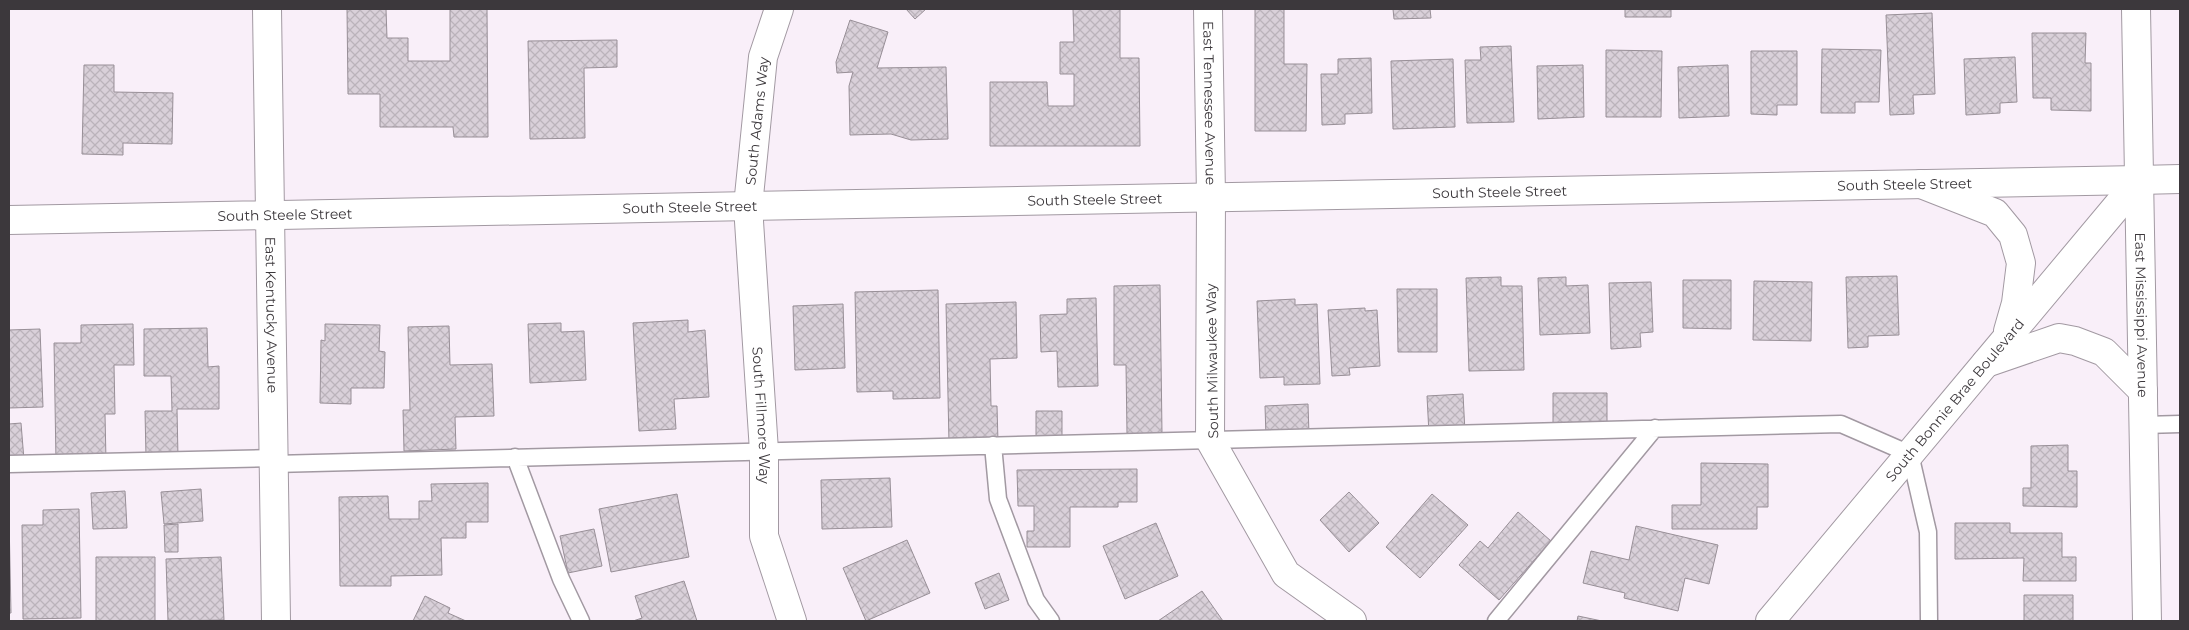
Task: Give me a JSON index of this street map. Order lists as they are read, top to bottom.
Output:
{
  "streets": {
    "street": [
      "East Tennessee Avenue",
      "South Adams Way",
      "South Steele Street",
      "East Kentucky Avenue",
      "East Mississippi Avenue",
      "South Milwaukee Way",
      "South Bonnie Brae Boulevard",
      "South Fillmore Way"
    ]
  },
  "crossings": [
    ["East Tennessee Avenue", "South Steele Street"],
    ["East Tennessee Avenue", "South Milwaukee Way"],
    ["South Adams Way", "South Steele Street"],
    ["South Adams Way", "South Fillmore Way"],
    ["South Steele Street", "East Kentucky Avenue"],
    ["South Steele Street", "East Mississippi Avenue"],
    ["South Steele Street", "South Milwaukee Way"],
    ["South Steele Street", "South Bonnie Brae Boulevard"],
    ["South Steele Street", "South Fillmore Way"],
    ["East Mississippi Avenue", "South Bonnie Brae Boulevard"]
  ]
}
